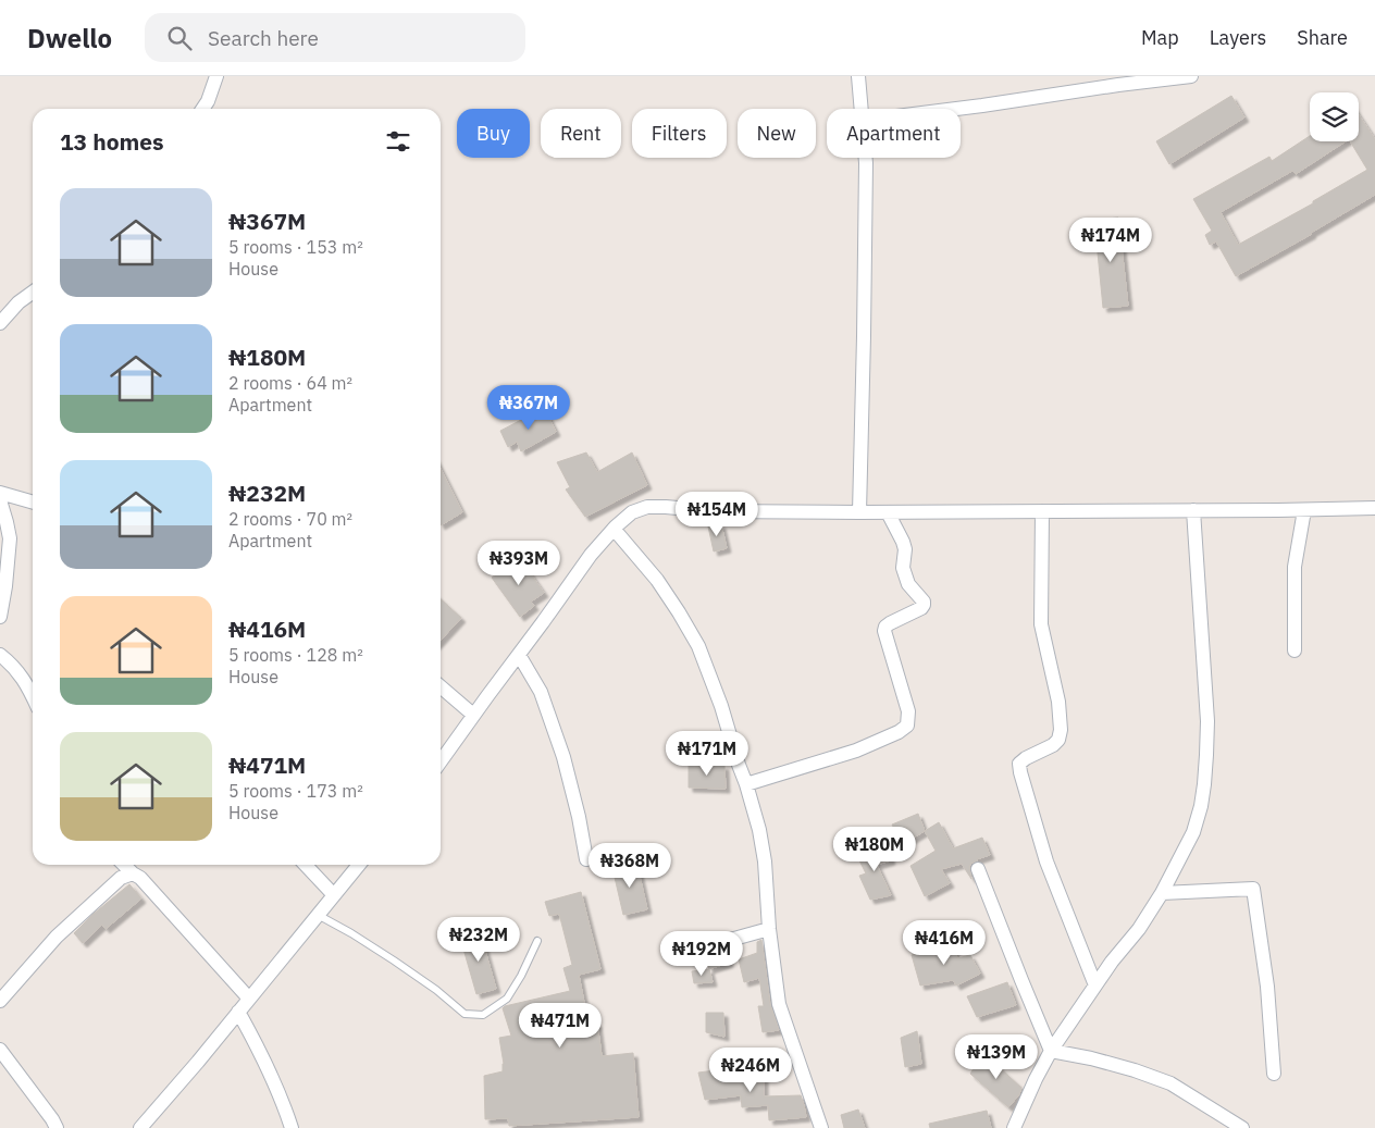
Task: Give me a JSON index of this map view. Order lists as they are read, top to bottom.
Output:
{
  "page": {
    "header": "Dwello",
    "search": "Search here",
    "nav": ["Map", "Layers", "Share"],
    "chip": [
      "Buy",
      "Rent",
      "Filters",
      "New",
      "Apartment"
    ],
    "heading": "13 homes",
    "list": [
      {
        "name": "₦367M",
        "note": "5 rooms · 153 m² · House"
      },
      {
        "name": "₦180M",
        "note": "2 rooms · 64 m² · Apartment"
      },
      {
        "name": "₦232M",
        "note": "2 rooms · 70 m² · Apartment"
      },
      {
        "name": "₦416M",
        "note": "5 rooms · 128 m² · House"
      },
      {
        "name": "₦471M",
        "note": "5 rooms · 173 m² · House"
      }
    ],
    "price": [
      "₦174M",
      "₦367M",
      "₦154M",
      "₦393M",
      "₦171M",
      "₦180M",
      "₦368M",
      "₦232M",
      "₦416M",
      "₦192M",
      "₦471M",
      "₦139M",
      "₦246M"
    ]
  }
}
